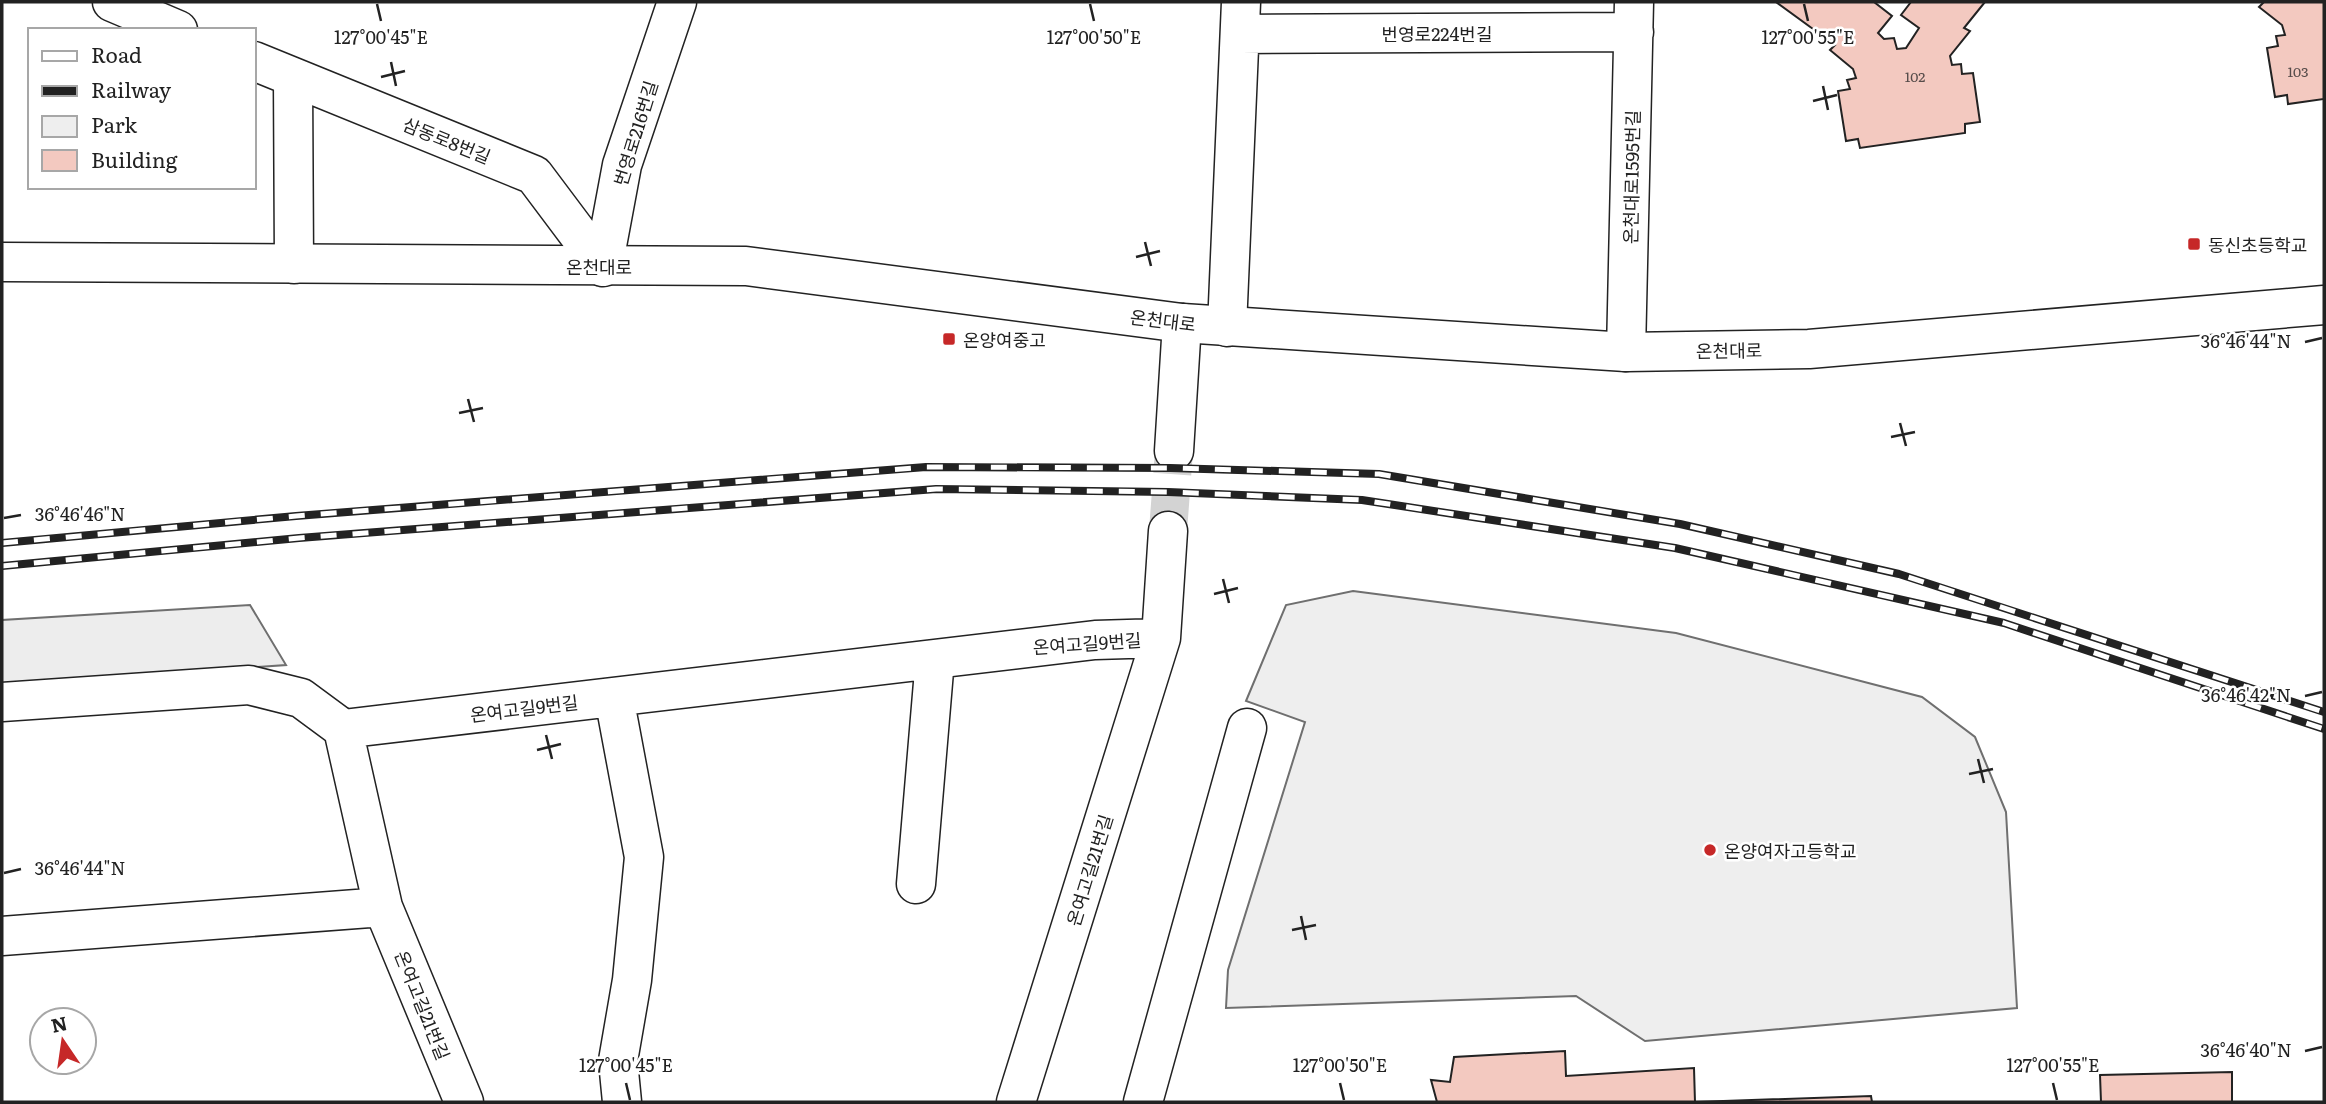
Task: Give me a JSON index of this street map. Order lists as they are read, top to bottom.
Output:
{
  "streets": {
    "street": [
      "번영로224번길",
      "번영로216번길",
      "삼동로8번길",
      "온천대로1595번길",
      "온천대로",
      "온여고길9번길",
      "온여고길21번길"
    ]
  },
  "crossings": [
    ["번영로224번길", "온천대로1595번길"],
    ["번영로224번길", "온천대로"],
    ["번영로216번길", "삼동로8번길"],
    ["번영로216번길", "온천대로"],
    ["삼동로8번길", "온천대로"],
    ["온천대로1595번길", "온천대로"],
    ["온여고길9번길", "온여고길21번길"]
  ],
  "places": {
    "transit": ["동신초등학교", "온양여중고"],
    "other": ["온양여자고등학교"]
  },
  "house_numbers": ["103", "102"],
  "legend": [
    "Road",
    "Railway",
    "Park",
    "Building"
  ],
  "north": "top",
  "coordinates": [
    "127°00'45\"E",
    "127°00'50\"E",
    "127°00'55\"E",
    "36°46'44\"N",
    "36°46'46\"N",
    "36°46'42\"N",
    "36°46'40\"N"
  ]
}
